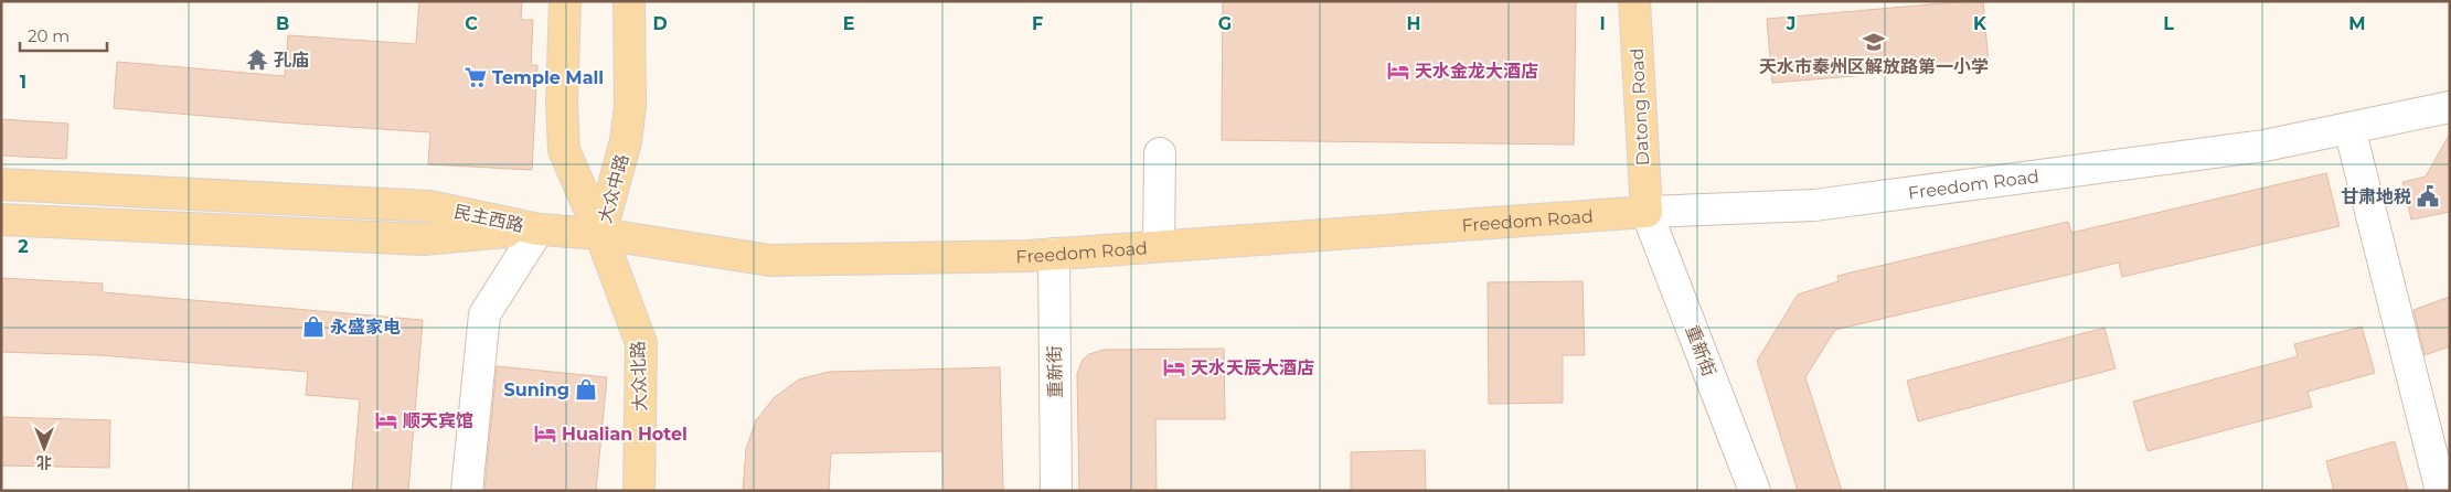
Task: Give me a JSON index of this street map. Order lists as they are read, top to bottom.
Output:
{
  "streets": {
    "main road": [
      "Datong Road",
      "Freedom Road",
      "大众中路",
      "民主西路",
      "大众北路"
    ],
    "street": ["重新街"]
  },
  "crossings": [
    ["Datong Road", "Freedom Road"],
    ["Datong Road", "重新街"],
    ["Freedom Road", "大众中路"],
    ["Freedom Road", "民主西路"],
    ["Freedom Road", "重新街"],
    ["Freedom Road", "大众北路"],
    ["大众中路", "大众北路"]
  ],
  "places": {
    "school or university": ["天水市秦州区解放路第一小学"],
    "temple": ["孔庙"],
    "hotel": [
      "天水金龙大酒店",
      "天水天辰大酒店",
      "顺天宾馆",
      "Hualian Hotel"
    ],
    "supermarket": ["Temple Mall"],
    "public building": ["甘肃地税"],
    "shop": ["永盛家电", "Suning"]
  },
  "scale_bar": "20 m",
  "north": "bottom",
  "grid": {
    "columns": [
      "B",
      "C",
      "D",
      "E",
      "F",
      "G",
      "H",
      "I",
      "J",
      "K",
      "L",
      "M"
    ],
    "rows": ["1", "2"]
  }
}
